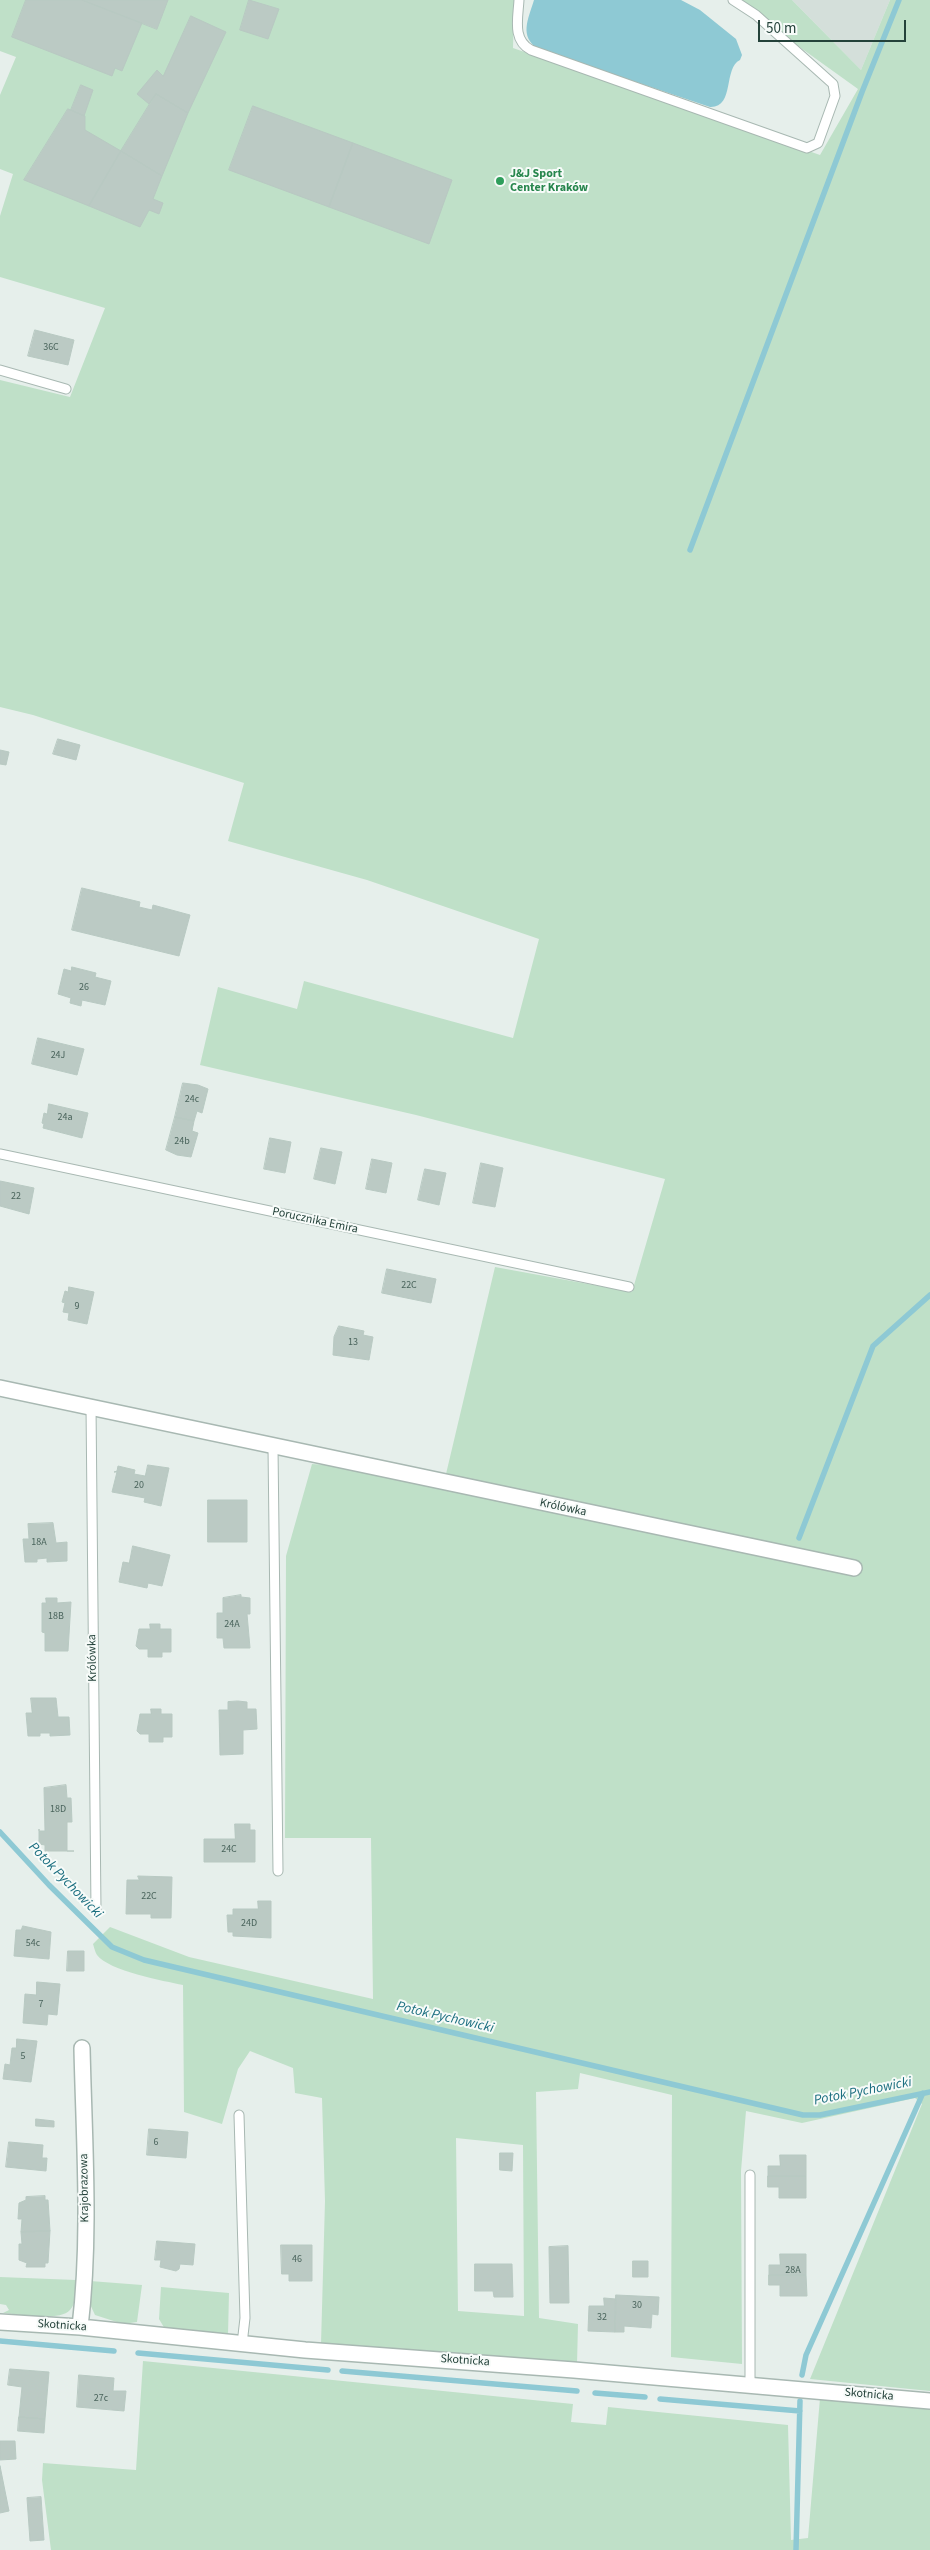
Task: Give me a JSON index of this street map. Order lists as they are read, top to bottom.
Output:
{
  "streets": {
    "street": ["Królówka", "Krajobrazowa", "Skotnicka"],
    "lane": ["Porucznika Emira"]
  },
  "crossings": [
    ["Krajobrazowa", "Skotnicka"]
  ],
  "water": ["Potok Pychowicki"],
  "places": ["J&J Sport Center Kraków"],
  "house_numbers": [
    "36C",
    "26",
    "24J",
    "24c",
    "24a",
    "24b",
    "22",
    "22C",
    "9",
    "13",
    "20",
    "18A",
    "18B",
    "24A",
    "18D",
    "24C",
    "22C",
    "24D",
    "54c",
    "7",
    "5",
    "6",
    "46",
    "28A",
    "30",
    "32",
    "27c"
  ],
  "scale_bar": "50 m"
}
